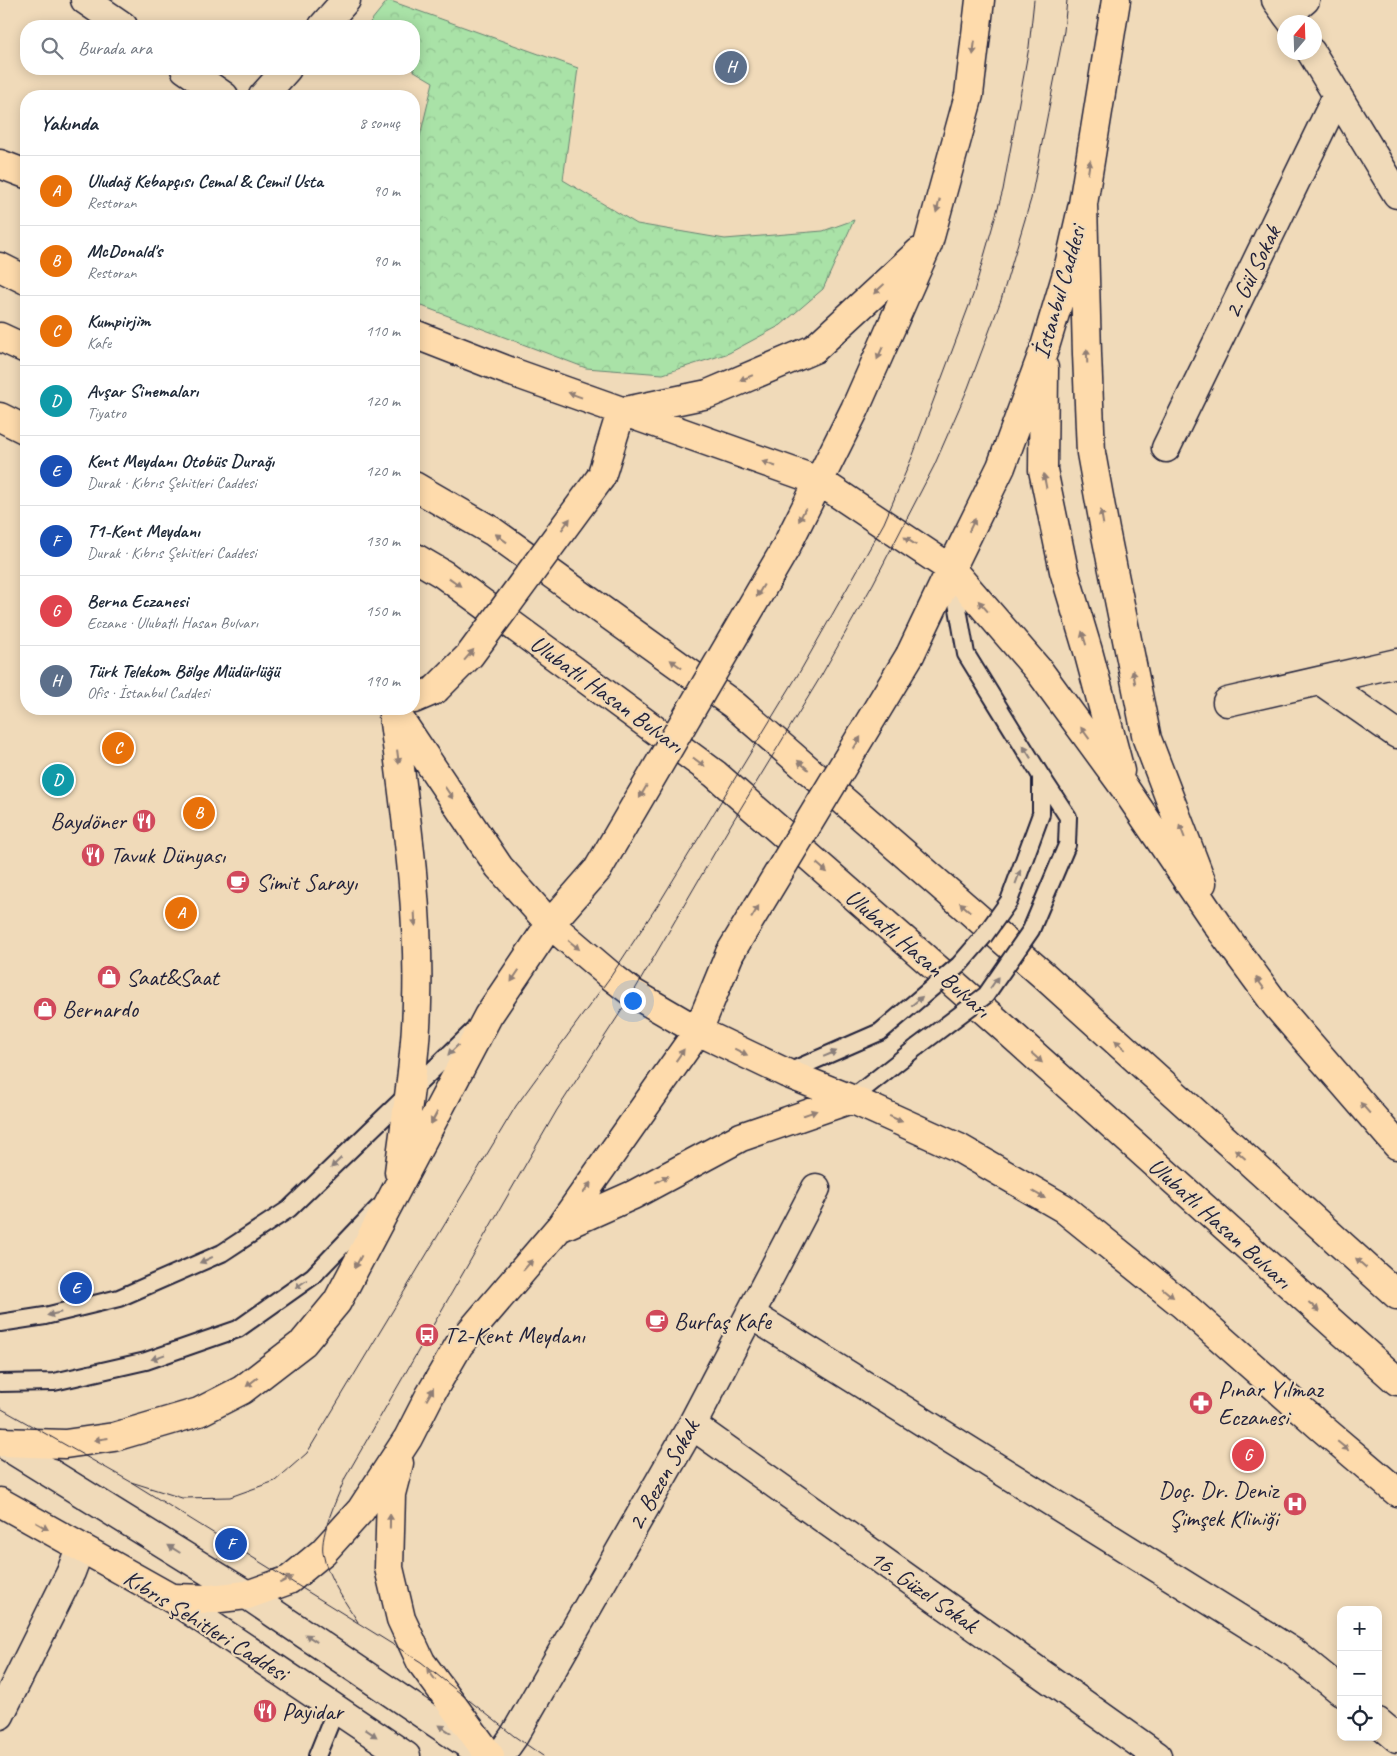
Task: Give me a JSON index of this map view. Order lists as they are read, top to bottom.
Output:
{
  "streets": {
    "main road": ["İstanbul Caddesi", "Ulubatlı Hasan Bulvarı", "Kıbrıs Şehitleri Caddesi"],
    "street": ["2. Gül Sokak", "2. Bezen Sokak", "16. Güzel Sokak"]
  },
  "crossings": [
    ["2. Bezen Sokak", "16. Güzel Sokak"]
  ],
  "one_way": ["Kıbrıs Şehitleri Caddesi"],
  "places": {
    "restaurant": ["Baydöner", "Tavuk Dünyası", "Payidar"],
    "cafe": ["Simit Sarayı", "Burfaş Kafe"],
    "shop": ["Saat&Saat", "Bernardo"],
    "bus stop": ["T2-Kent Meydanı"],
    "pharmacy": ["Pınar Yılmaz Eczanesi"],
    "hospital": ["Doç. Dr. Deniz Şimşek Kliniği"]
  },
  "north": "top",
  "page": {
    "search": "Burada ara",
    "pins": [
      "H",
      "C",
      "D",
      "B",
      "A",
      "E",
      "G",
      "F"
    ],
    "heading": ["Yakında", "8 sonuç"],
    "list": [
      {
        "mark": "A",
        "name": "Uludağ Kebapçısı Cemal & Cemil Usta",
        "note": "Restoran",
        "value": "90 m"
      },
      {
        "mark": "B",
        "name": "McDonald's",
        "note": "Restoran",
        "value": "90 m"
      },
      {
        "mark": "C",
        "name": "Kumpirjim",
        "note": "Kafe",
        "value": "110 m"
      },
      {
        "mark": "D",
        "name": "Avşar Sinemaları",
        "note": "Tiyatro",
        "value": "120 m"
      },
      {
        "mark": "E",
        "name": "Kent Meydanı Otobüs Durağı",
        "note": "Durak · Kıbrıs Şehitleri Caddesi",
        "value": "120 m"
      },
      {
        "mark": "F",
        "name": "T1-Kent Meydanı",
        "note": "Durak · Kıbrıs Şehitleri Caddesi",
        "value": "130 m"
      },
      {
        "mark": "G",
        "name": "Berna Eczanesi",
        "note": "Eczane · Ulubatlı Hasan Bulvarı",
        "value": "150 m"
      },
      {
        "mark": "H",
        "name": "Türk Telekom Bölge Müdürlüğü",
        "note": "Ofis · İstanbul Caddesi",
        "value": "190 m"
      }
    ],
    "map_buttons": ["+", "−"]
  }
}
